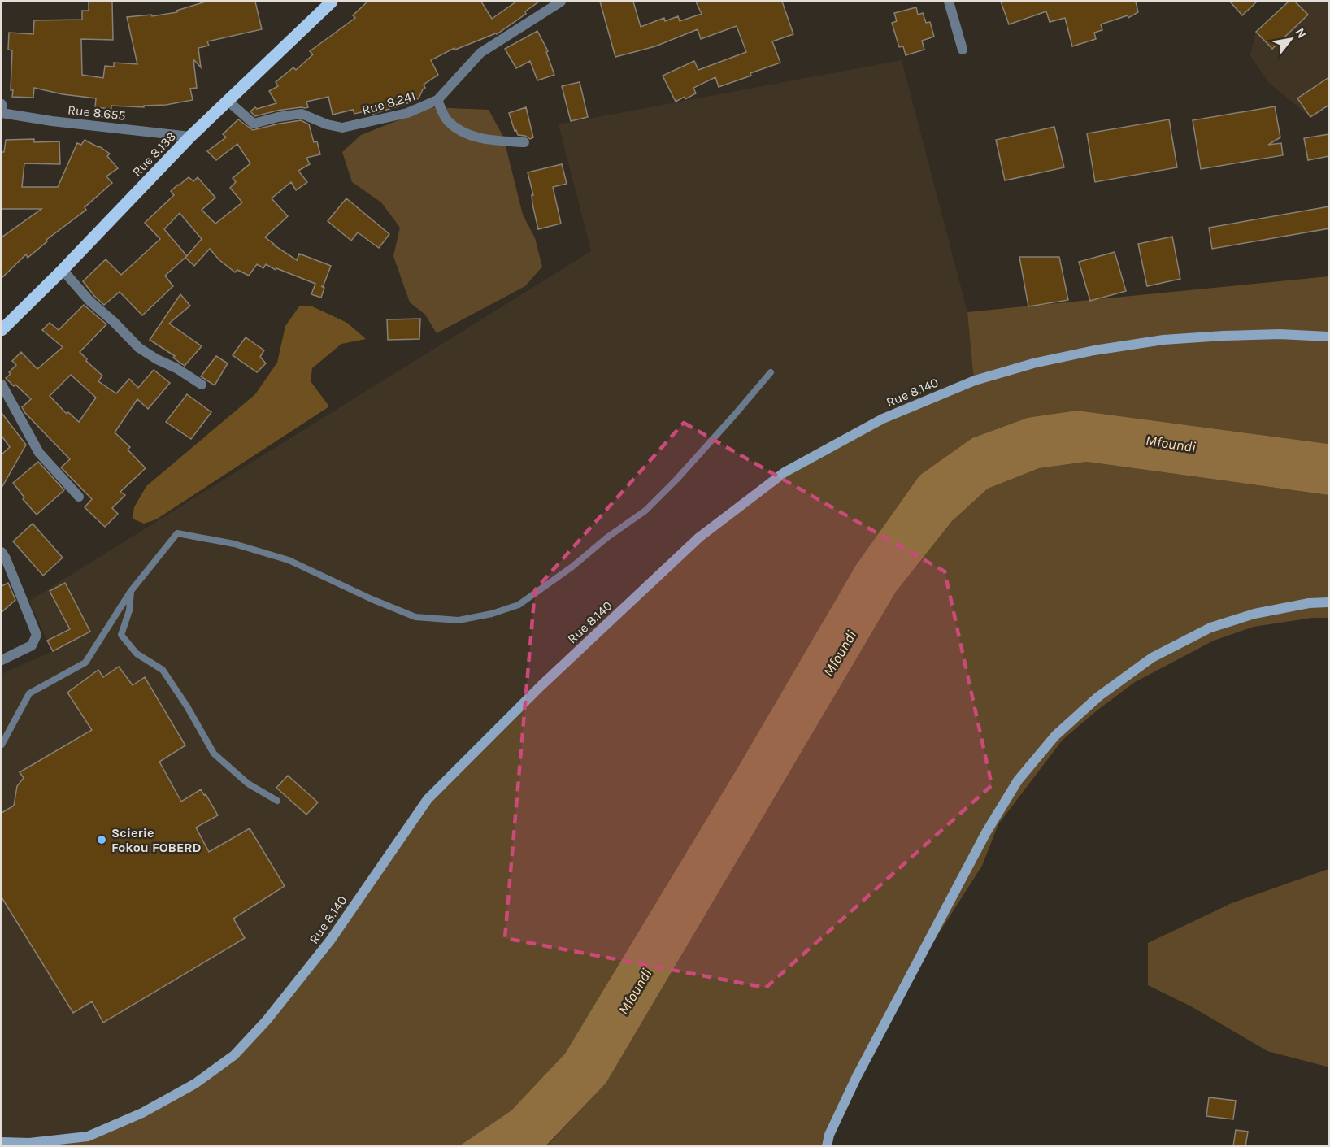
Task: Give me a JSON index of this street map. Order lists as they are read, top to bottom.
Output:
{
  "streets": {
    "main road": ["Rue 8.138", "Rue 8.140"],
    "street": ["Rue 8.241", "Rue 8.655"]
  },
  "crossings": [
    ["Rue 8.241", "Rue 8.138"],
    ["Rue 8.655", "Rue 8.138"]
  ],
  "water": ["Mfoundi"],
  "places": ["Scierie Fokou FOBERD"],
  "north": "top right"
}
